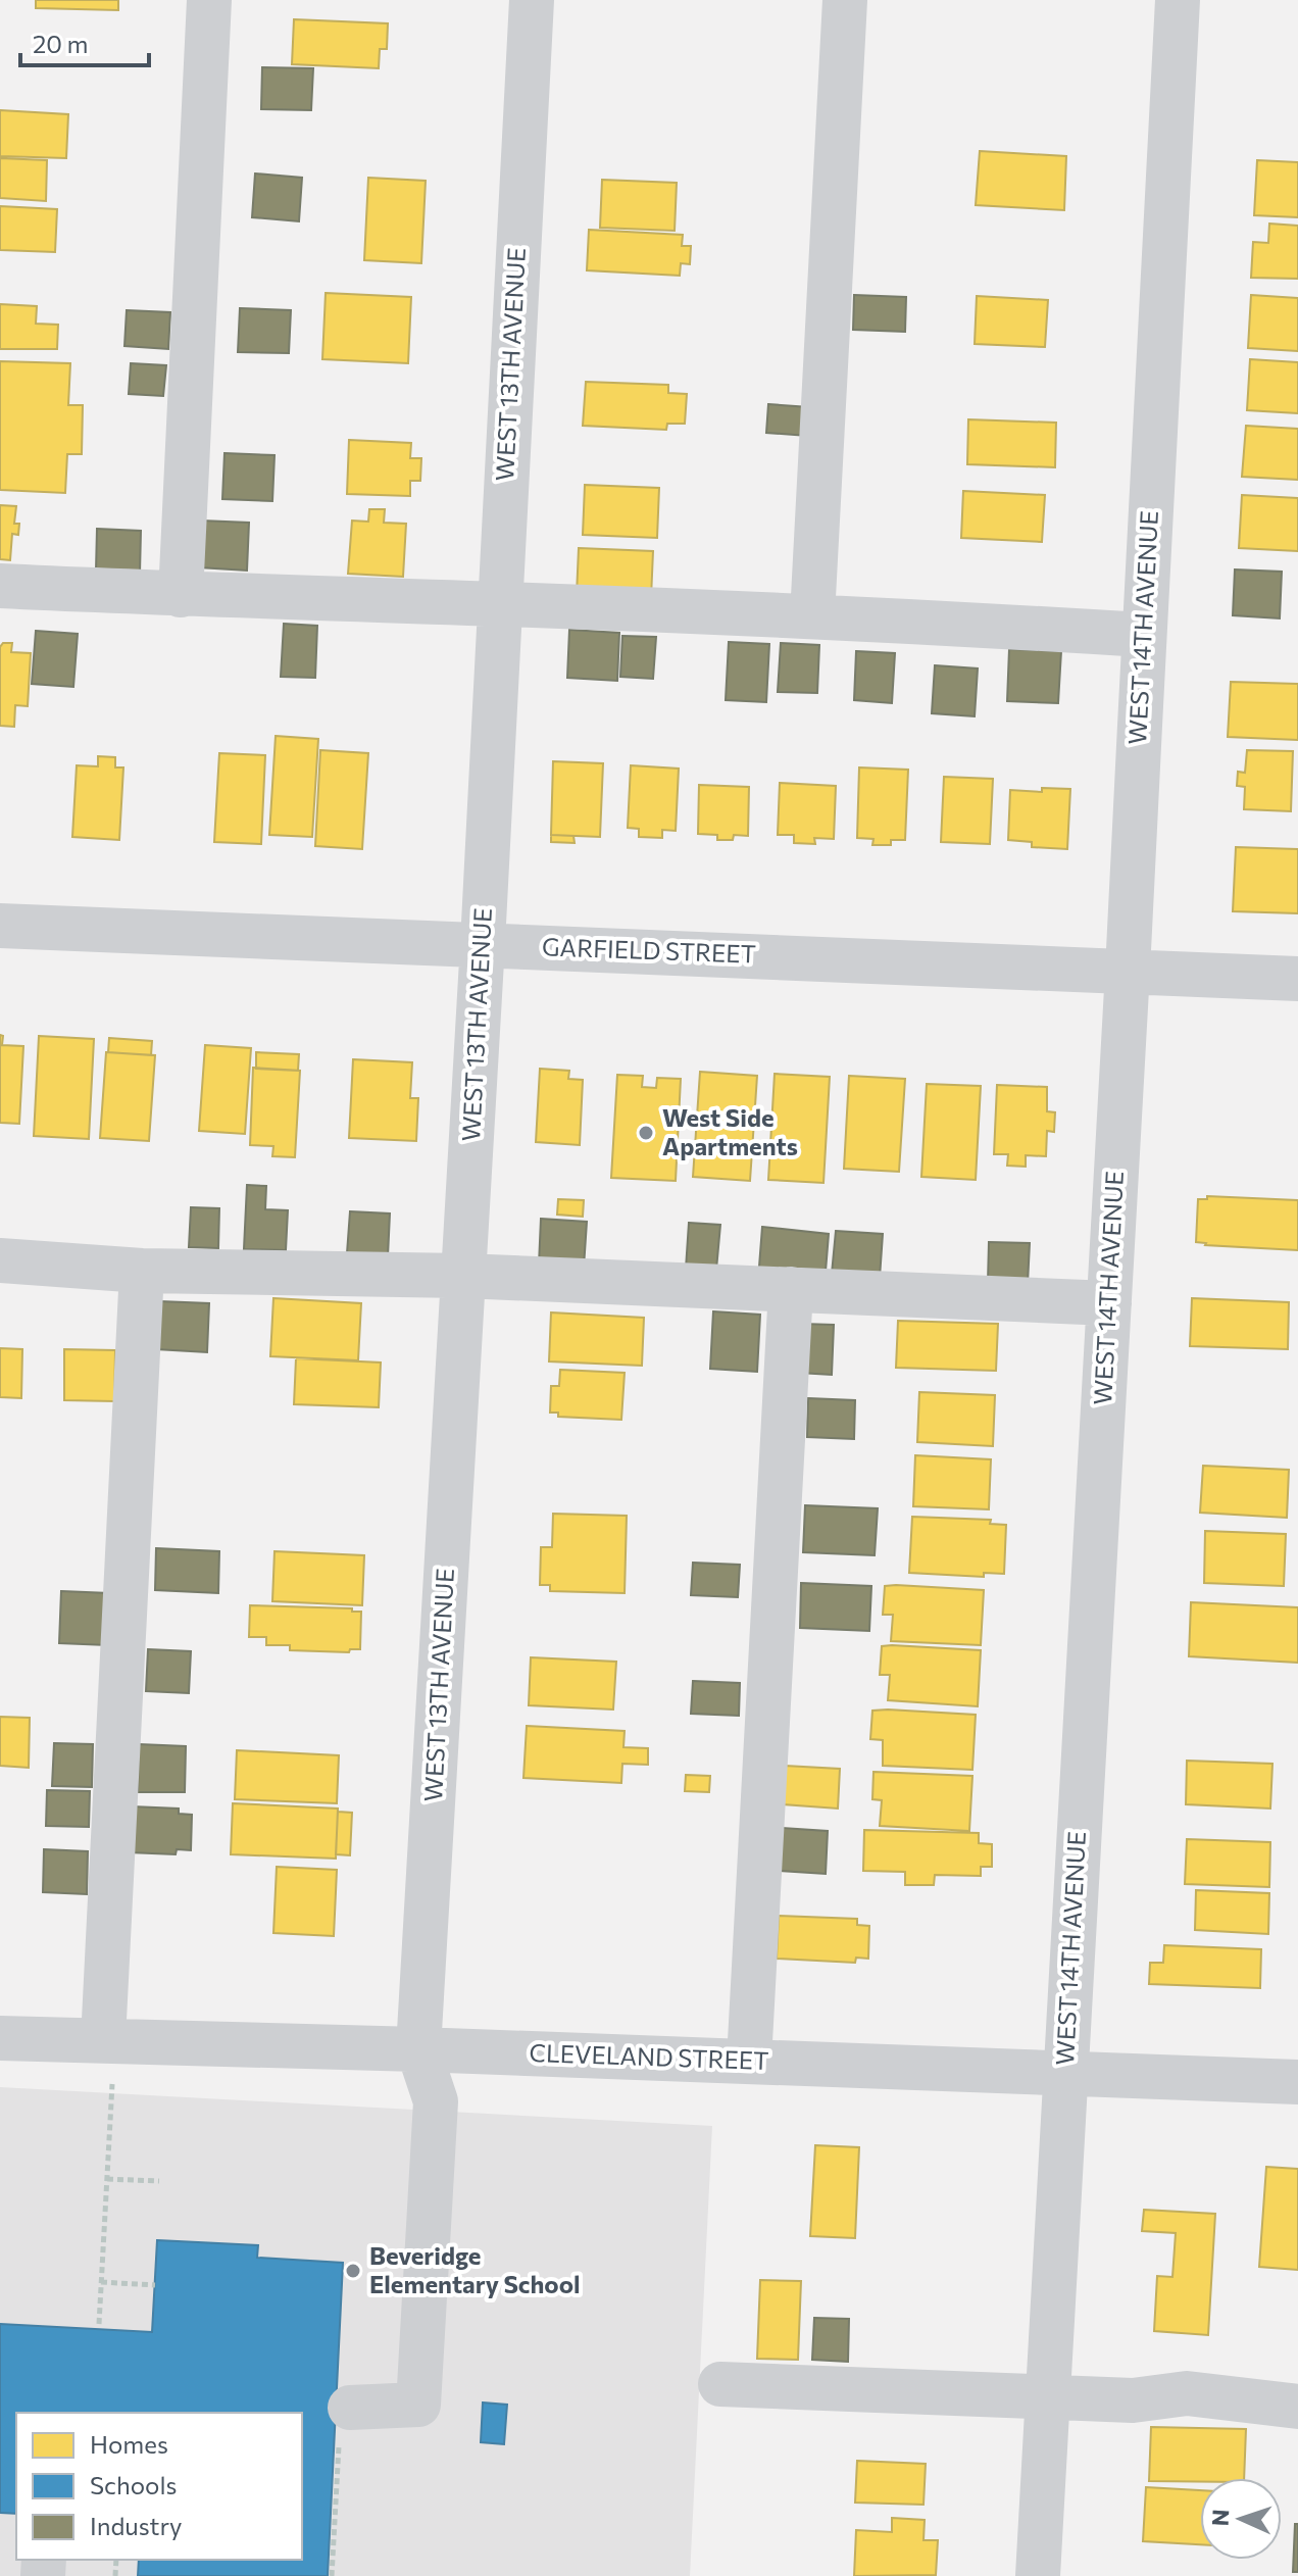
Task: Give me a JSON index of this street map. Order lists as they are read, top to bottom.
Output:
{
  "streets": {
    "street": [
      "WEST 13TH AVENUE",
      "WEST 14TH AVENUE",
      "GARFIELD STREET",
      "CLEVELAND STREET"
    ]
  },
  "crossings": [
    ["WEST 13TH AVENUE", "GARFIELD STREET"],
    ["WEST 13TH AVENUE", "CLEVELAND STREET"],
    ["WEST 14TH AVENUE", "GARFIELD STREET"],
    ["WEST 14TH AVENUE", "CLEVELAND STREET"]
  ],
  "places": ["West Side Apartments", "Beveridge Elementary School"],
  "legend": ["Homes", "Schools", "Industry"],
  "scale_bar": "20 m",
  "north": "left"
}
